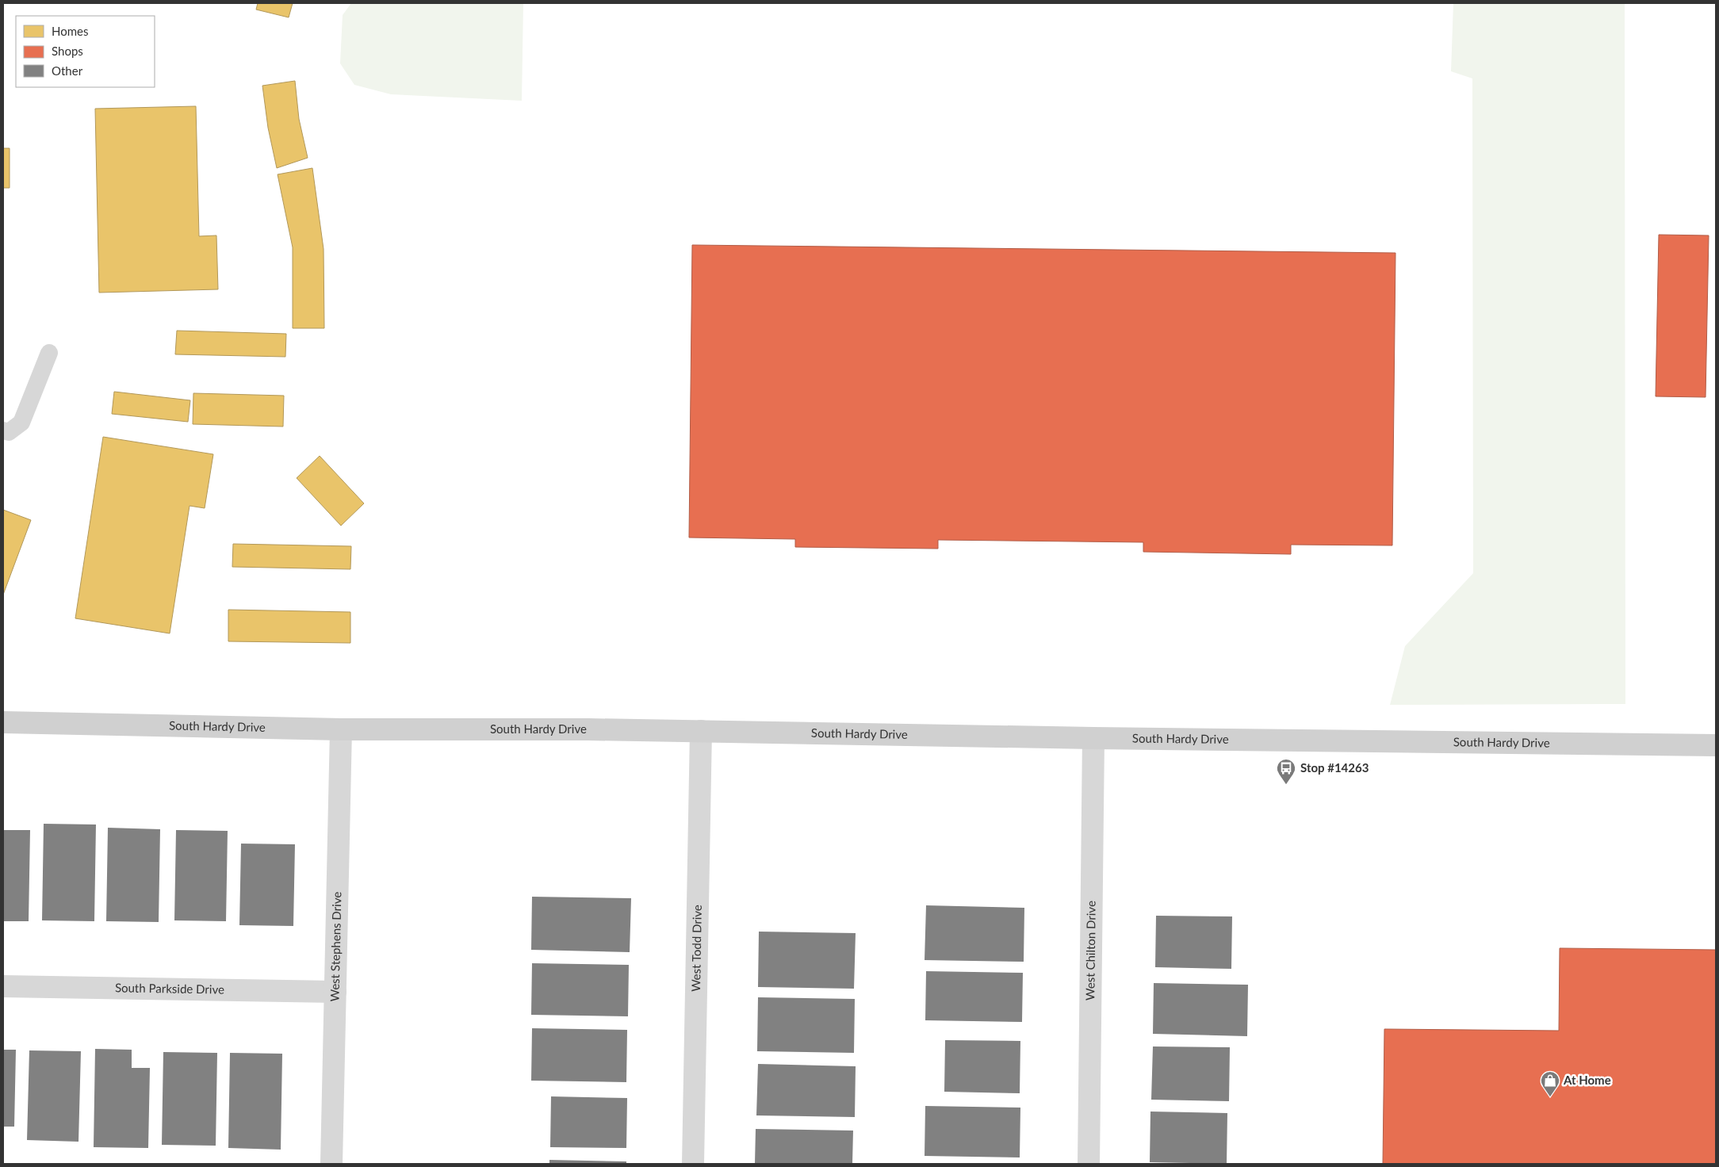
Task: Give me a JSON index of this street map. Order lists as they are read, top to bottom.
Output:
{
  "streets": {
    "street": [
      "South Hardy Drive",
      "West Stephens Drive",
      "West Todd Drive",
      "West Chilton Drive",
      "South Parkside Drive"
    ]
  },
  "crossings": [
    ["South Hardy Drive", "West Stephens Drive"],
    ["South Hardy Drive", "West Todd Drive"],
    ["South Hardy Drive", "West Chilton Drive"],
    ["West Stephens Drive", "South Parkside Drive"]
  ],
  "places": {
    "bus stop": ["Stop #14263"],
    "shop": ["At Home"]
  },
  "legend": ["Homes", "Shops", "Other"]
}
